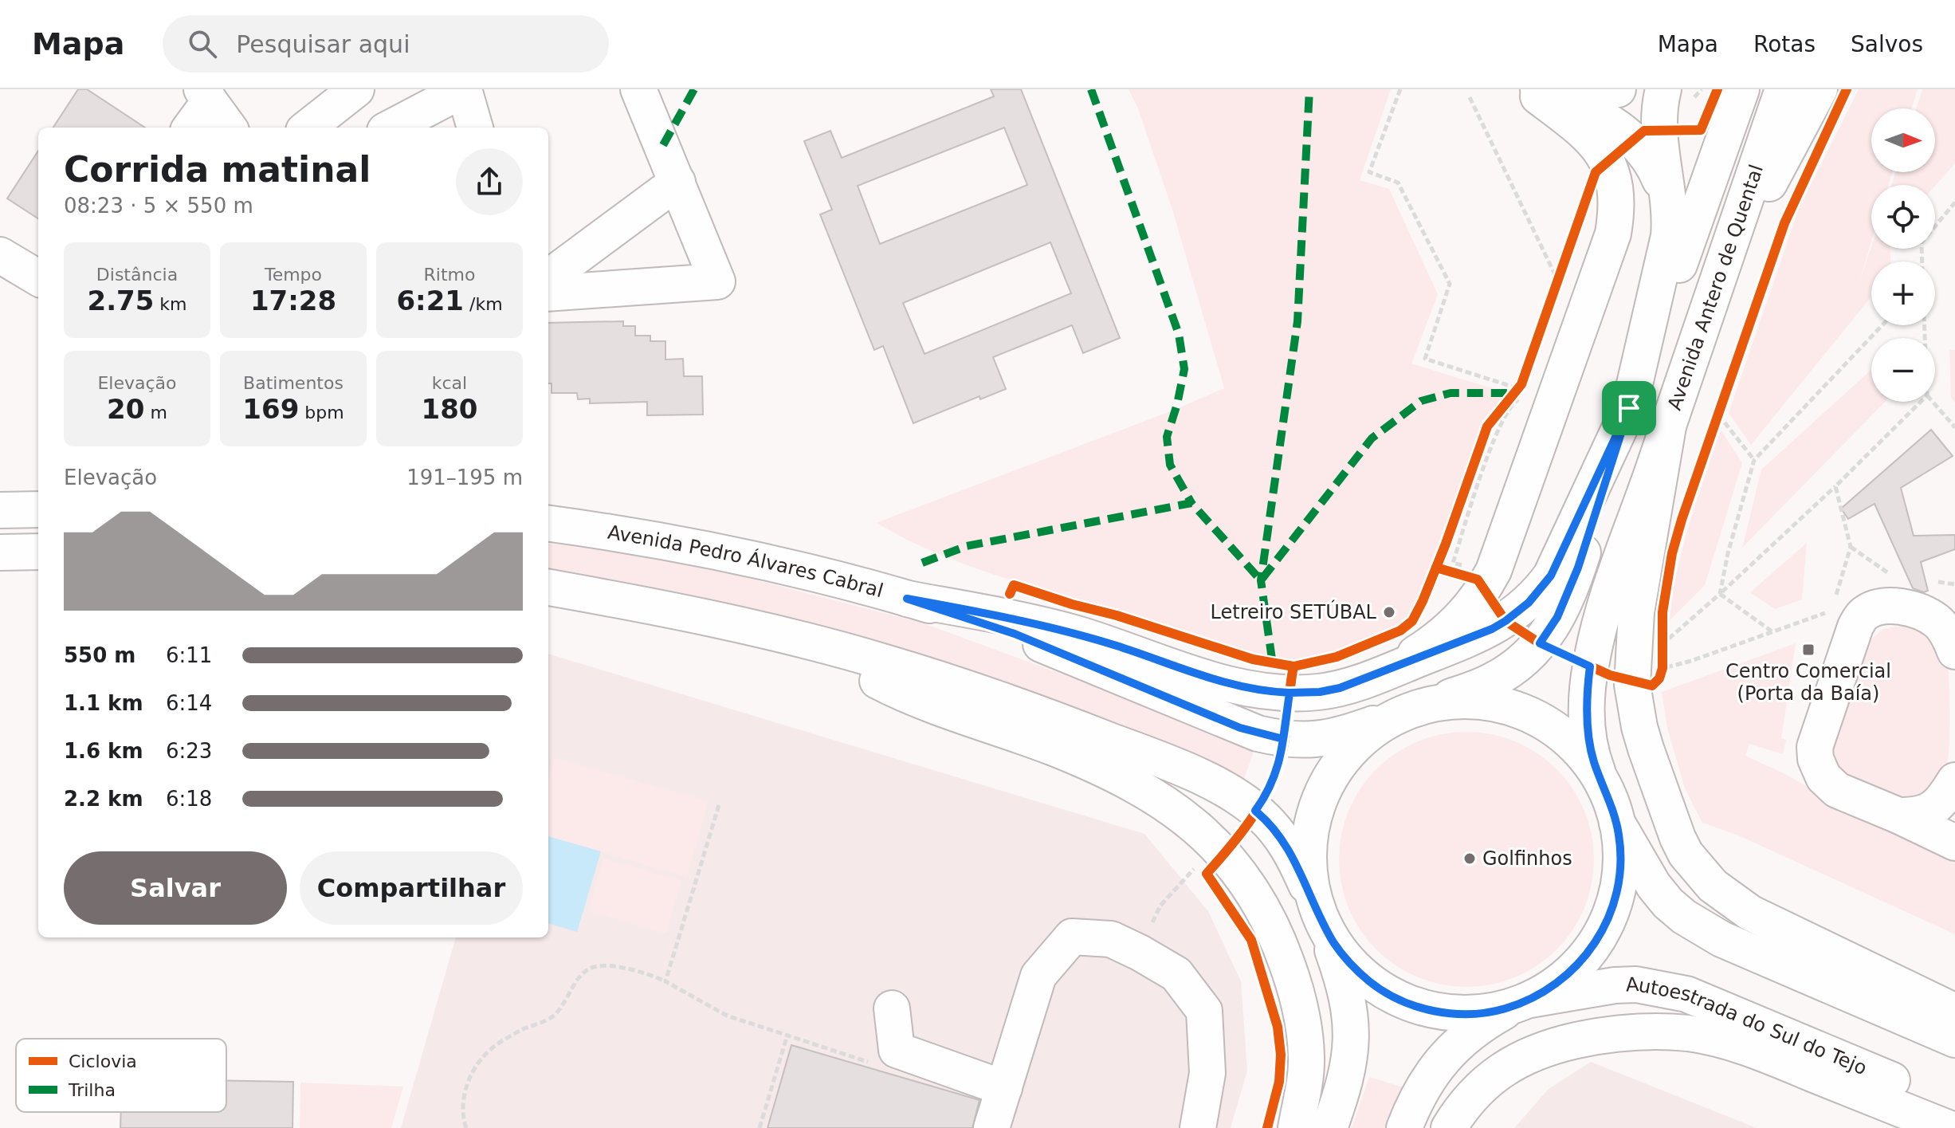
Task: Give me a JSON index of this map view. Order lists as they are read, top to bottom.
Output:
{
  "streets": {
    "main road": ["Avenida Antero de Quental", "Avenida Pedro Álvares Cabral", "Autoestrada do Sul do Tejo"]
  },
  "crossings": [
    ["Avenida Antero de Quental", "Avenida Pedro Álvares Cabral"]
  ],
  "places": {
    "other": ["Letreiro SETÚBAL", "Golfinhos"],
    "transit": ["Centro Comercial (Porta da Baía)"]
  },
  "legend": ["Ciclovia", "Trilha"],
  "north": "right",
  "page": {
    "header": "Mapa",
    "search": "Pesquisar aqui",
    "nav": ["Mapa", "Rotas", "Salvos"],
    "map_buttons": ["+", "−"],
    "heading": ["Corrida matinal", "08:23 · 5 × 550 m"],
    "stats": [
      ["Distância", "2.75 km"],
      ["Tempo", "17:28"],
      ["Ritmo", "6:21 /km"],
      ["Elevação", "20 m"],
      ["Batimentos", "169 bpm"],
      ["kcal", "180"]
    ],
    "chart": ["Elevação", "191–195 m"],
    "list": [
      {
        "name": "550 m",
        "note": "6:11"
      },
      {
        "name": "1.1 km",
        "note": "6:14"
      },
      {
        "name": "1.6 km",
        "note": "6:23"
      },
      {
        "name": "2.2 km",
        "note": "6:18"
      }
    ],
    "buttons": ["Salvar", "Compartilhar"]
  }
}
